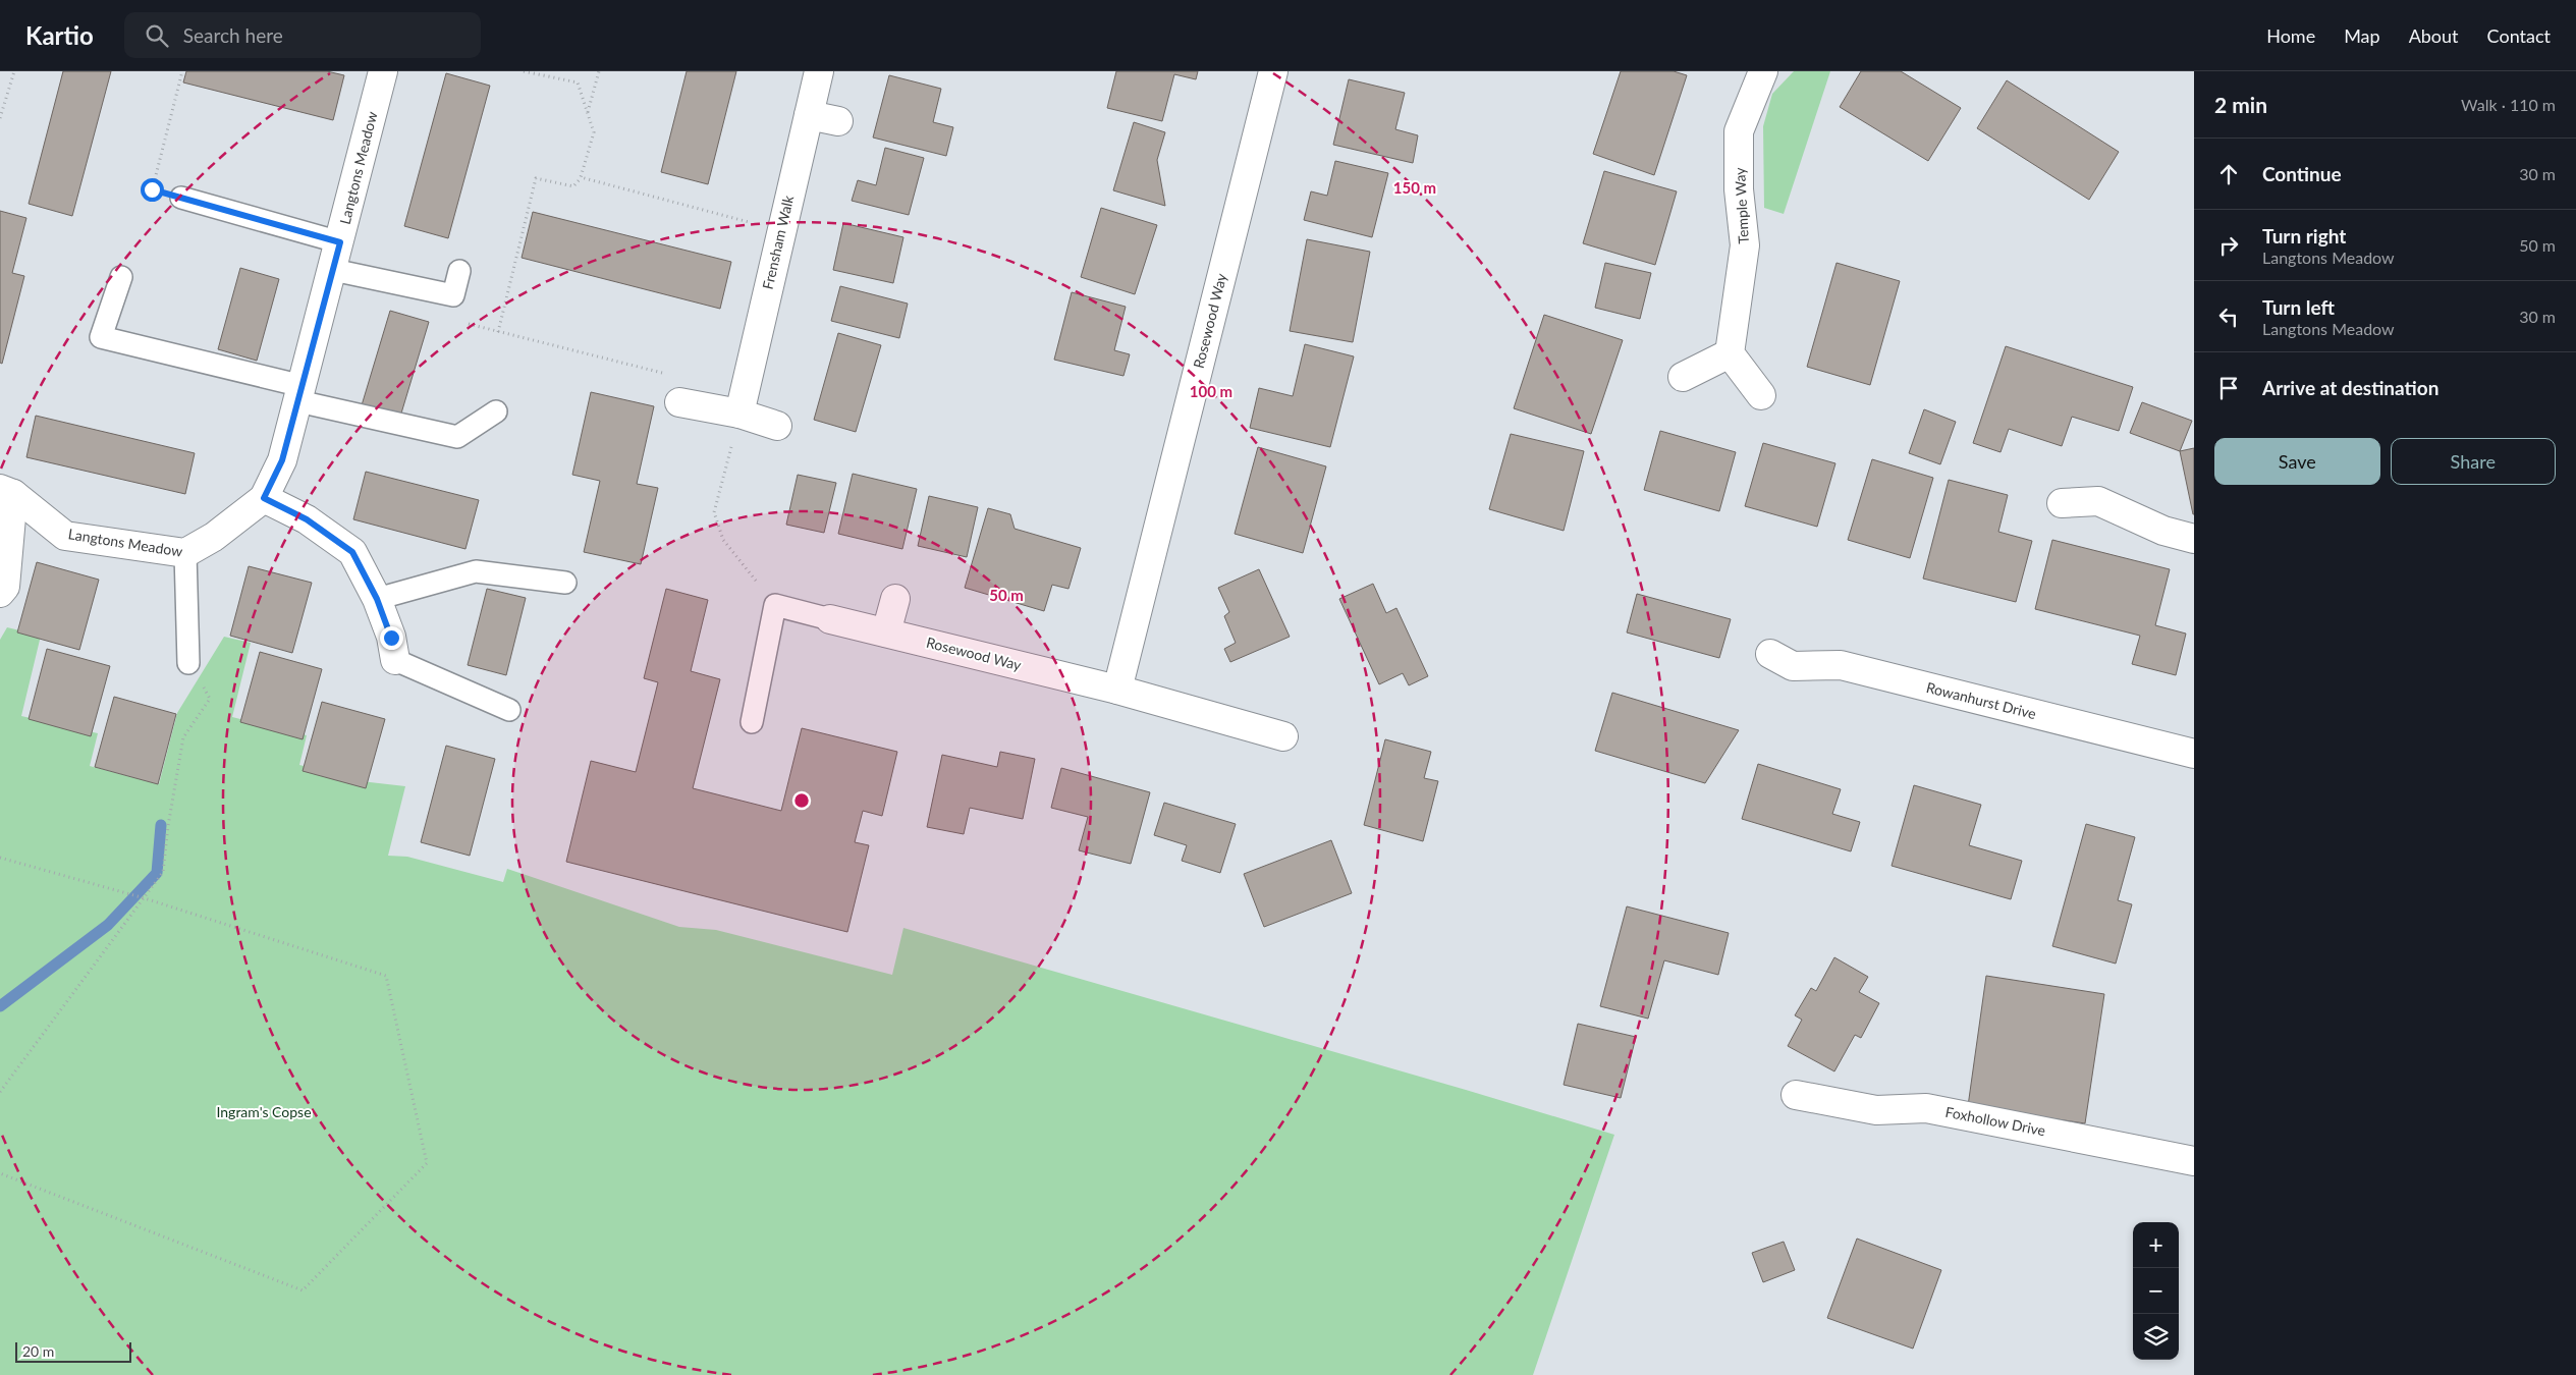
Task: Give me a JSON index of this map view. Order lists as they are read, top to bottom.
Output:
{
  "streets": {
    "street": [
      "Langtons Meadow",
      "Temple Way",
      "Frensham Walk",
      "Rosewood Way",
      "Rowanhurst Drive",
      "Foxhollow Drive"
    ]
  },
  "parks": ["Ingram's Copse"],
  "scale_bar": "20 m",
  "page": {
    "header": "Kartio",
    "search": "Search here",
    "nav": [
      "Home",
      "Map",
      "About",
      "Contact"
    ],
    "heading": ["2 min", "Walk · 110 m"],
    "list": [
      ["Continue", "30 m"],
      ["Turn right", "Langtons Meadow", "50 m"],
      ["Turn left", "Langtons Meadow", "30 m"],
      "Arrive at destination"
    ],
    "buttons": ["Save", "Share"],
    "map_buttons": ["+", "−"],
    "scale": "20 m"
  },
  "rings": ["150 m", "100 m", "50 m"]
}
